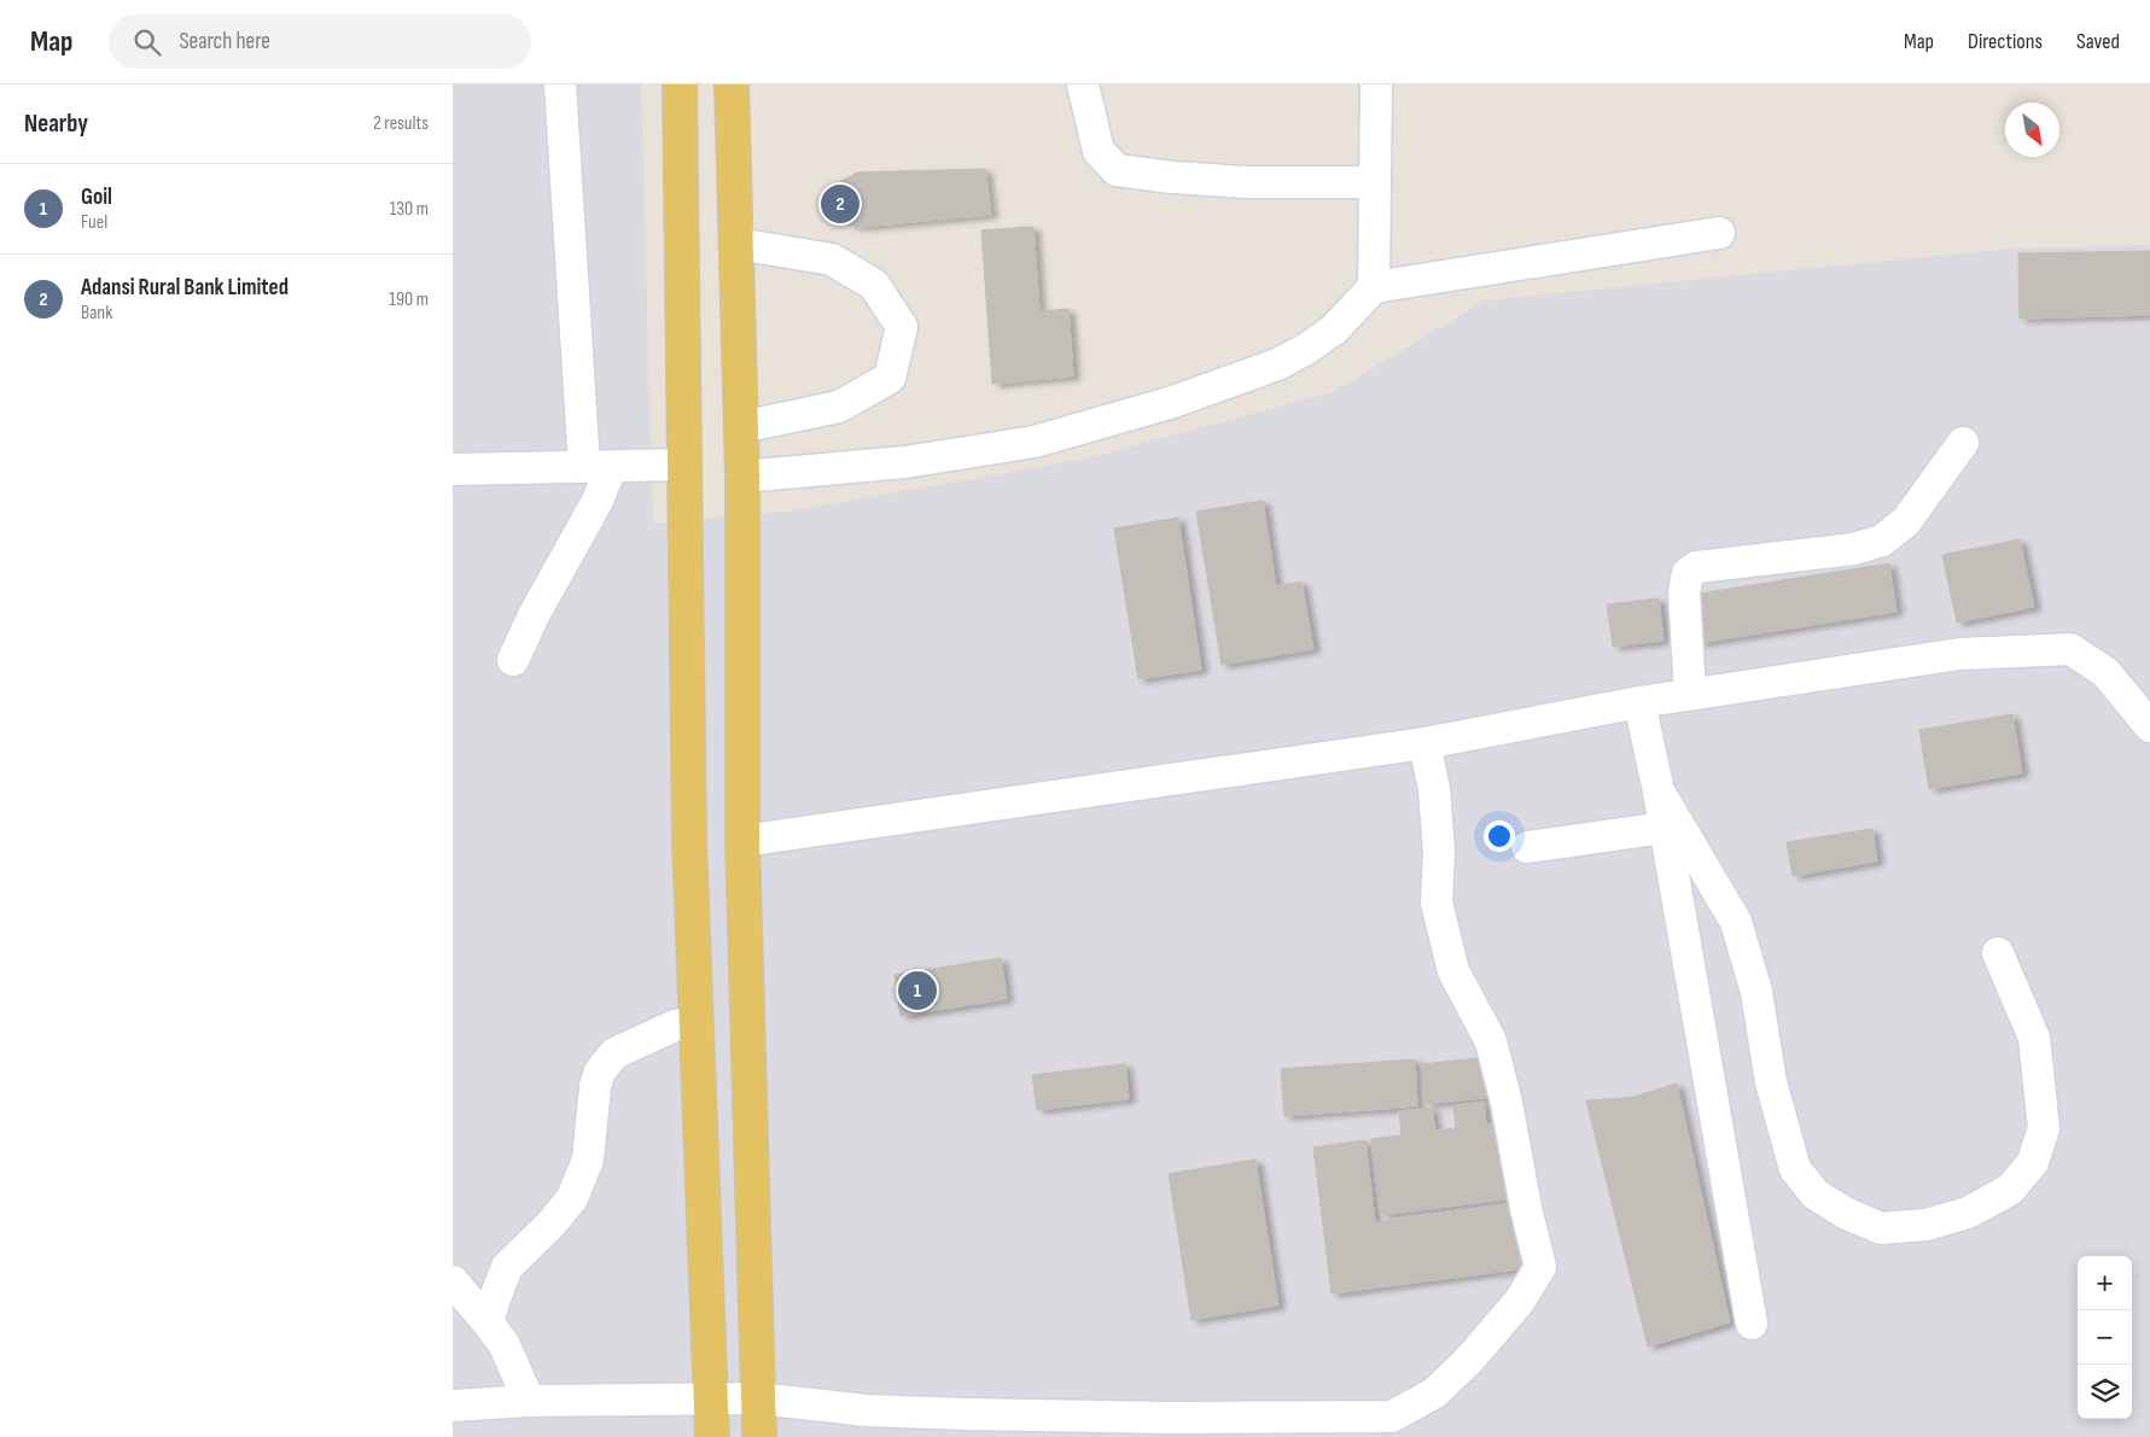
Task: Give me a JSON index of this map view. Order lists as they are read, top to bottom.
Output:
{
  "north": "bottom right",
  "page": {
    "header": "Map",
    "search": "Search here",
    "nav": ["Map", "Directions", "Saved"],
    "heading": ["Nearby", "2 results"],
    "list": [
      {
        "mark": "1",
        "name": "Goil",
        "note": "Fuel",
        "value": "130 m"
      },
      {
        "mark": "2",
        "name": "Adansi Rural Bank Limited",
        "note": "Bank",
        "value": "190 m"
      }
    ],
    "pins": ["2", "1"],
    "map_buttons": ["+", "−"]
  }
}
